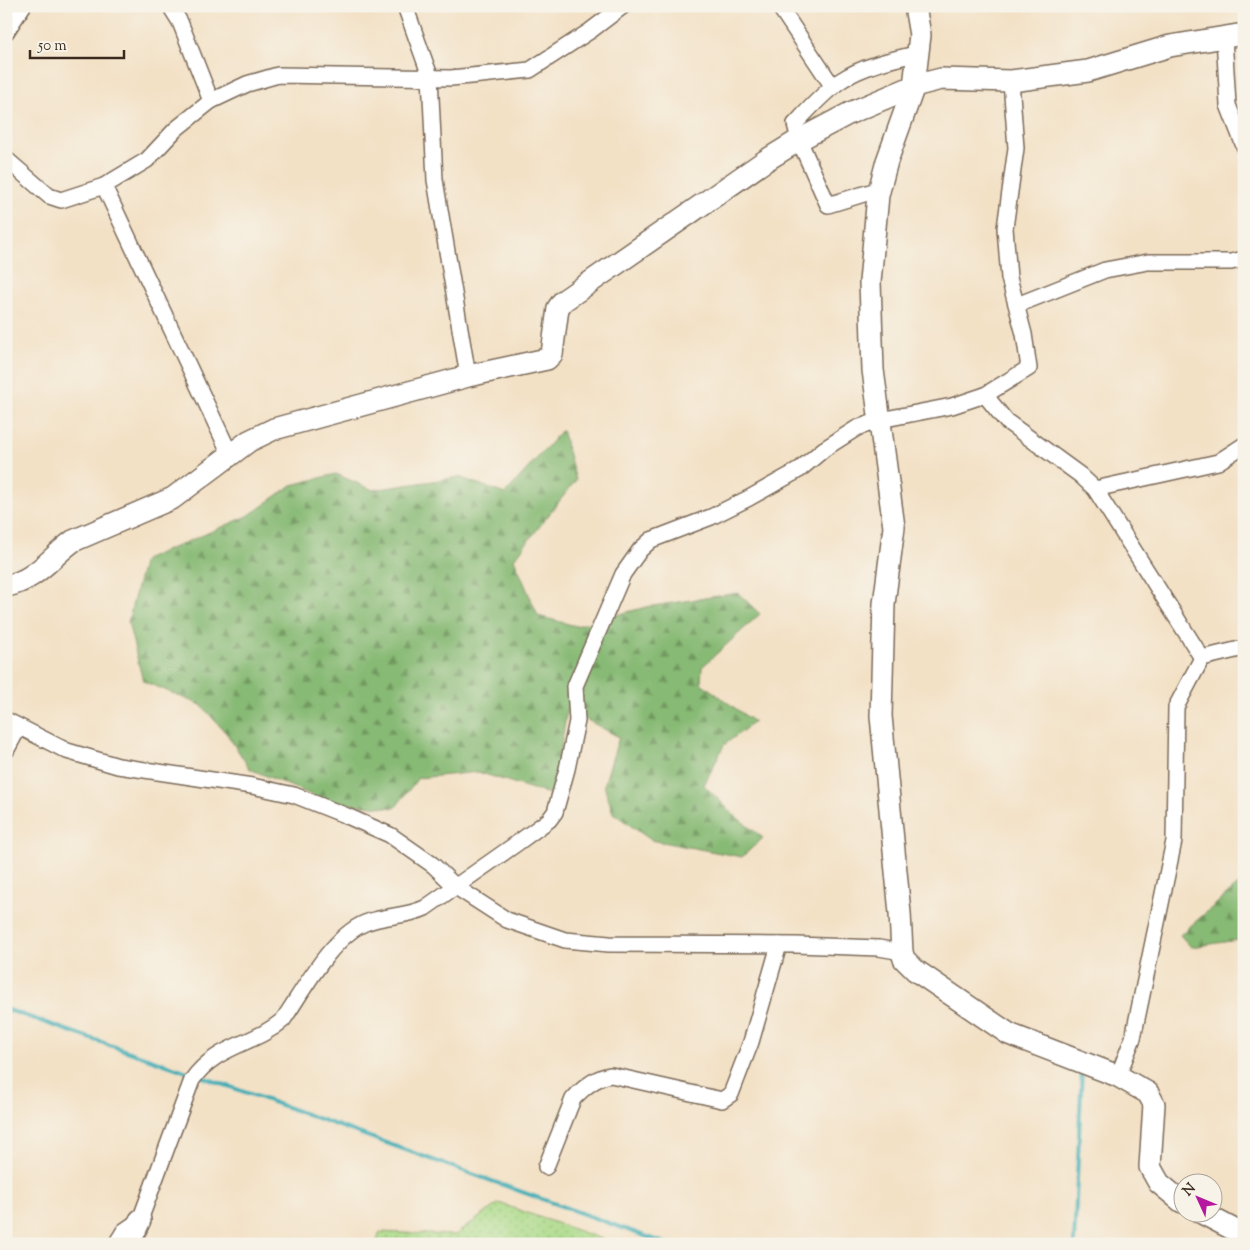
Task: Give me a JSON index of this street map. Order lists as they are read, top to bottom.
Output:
{
  "scale_bar": "50 m",
  "north": "top left"
}
